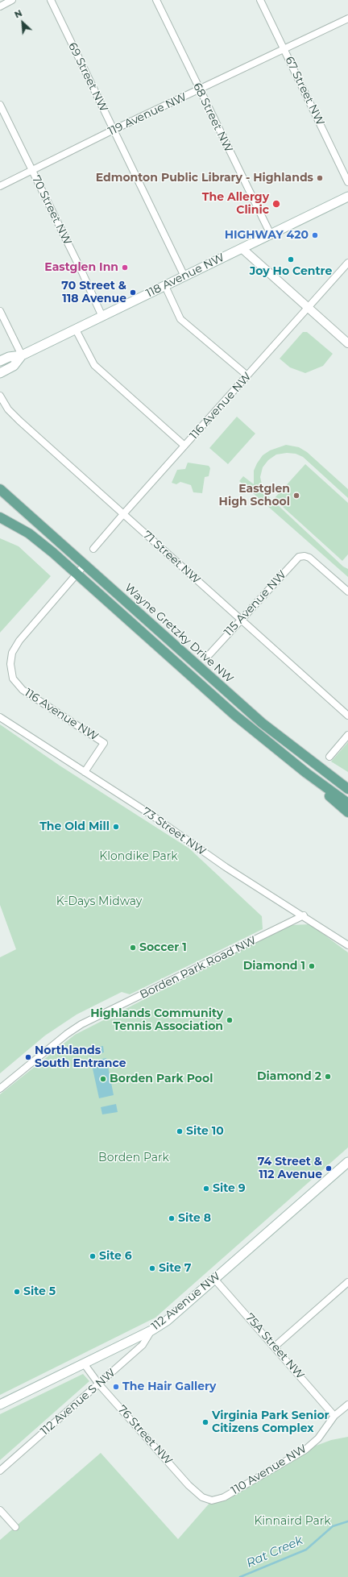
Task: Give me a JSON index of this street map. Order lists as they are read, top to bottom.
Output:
{
  "streets": {
    "main road": ["118 Avenue NW", "Wayne Gretzky Drive NW", "112 Avenue NW"],
    "street": [
      "69 Street NW",
      "67 Street NW",
      "119 Avenue NW",
      "68 Street NW",
      "70 Street NW",
      "116 Avenue NW",
      "71 Street NW",
      "115 Avenue NW",
      "73 Street NW",
      "Borden Park Road NW",
      "75A Street NW",
      "112 Avenue S NW",
      "76 Street NW",
      "110 Avenue NW"
    ]
  },
  "crossings": [
    ["69 Street NW", "119 Avenue NW"],
    ["69 Street NW", "118 Avenue NW"],
    ["67 Street NW", "119 Avenue NW"],
    ["119 Avenue NW", "68 Street NW"],
    ["119 Avenue NW", "70 Street NW"],
    ["68 Street NW", "118 Avenue NW"],
    ["70 Street NW", "118 Avenue NW"],
    ["116 Avenue NW", "71 Street NW"],
    ["116 Avenue NW", "Wayne Gretzky Drive NW"],
    ["116 Avenue NW", "73 Street NW"],
    ["71 Street NW", "115 Avenue NW"],
    ["73 Street NW", "Borden Park Road NW"],
    ["112 Avenue NW", "75A Street NW"],
    ["112 Avenue NW", "112 Avenue S NW"],
    ["112 Avenue NW", "76 Street NW"],
    ["75A Street NW", "110 Avenue NW"],
    ["112 Avenue S NW", "76 Street NW"],
    ["76 Street NW", "110 Avenue NW"]
  ],
  "water": ["Rat Creek"],
  "parks": [
    "Klondike Park",
    "K-Days Midway",
    "Borden Park",
    "Kinnaird Park"
  ],
  "places": [
    "Edmonton Public Library - Highlands",
    "The Allergy Clinic",
    "HIGHWAY 420",
    "Joy Ho Centre",
    "Eastglen Inn",
    "70 Street & 118 Avenue",
    "Eastglen High School",
    "The Old Mill",
    "Soccer 1",
    "Diamond 1",
    "Highlands Community Tennis Association",
    "Northlands South Entrance",
    "Diamond 2",
    "Borden Park Pool",
    "Site 10",
    "74 Street & 112 Avenue",
    "Site 9",
    "Site 8",
    "Site 6",
    "Site 7",
    "Site 5",
    "The Hair Gallery",
    "Virginia Park Senior Citizens Complex"
  ],
  "north": "top left"
}
